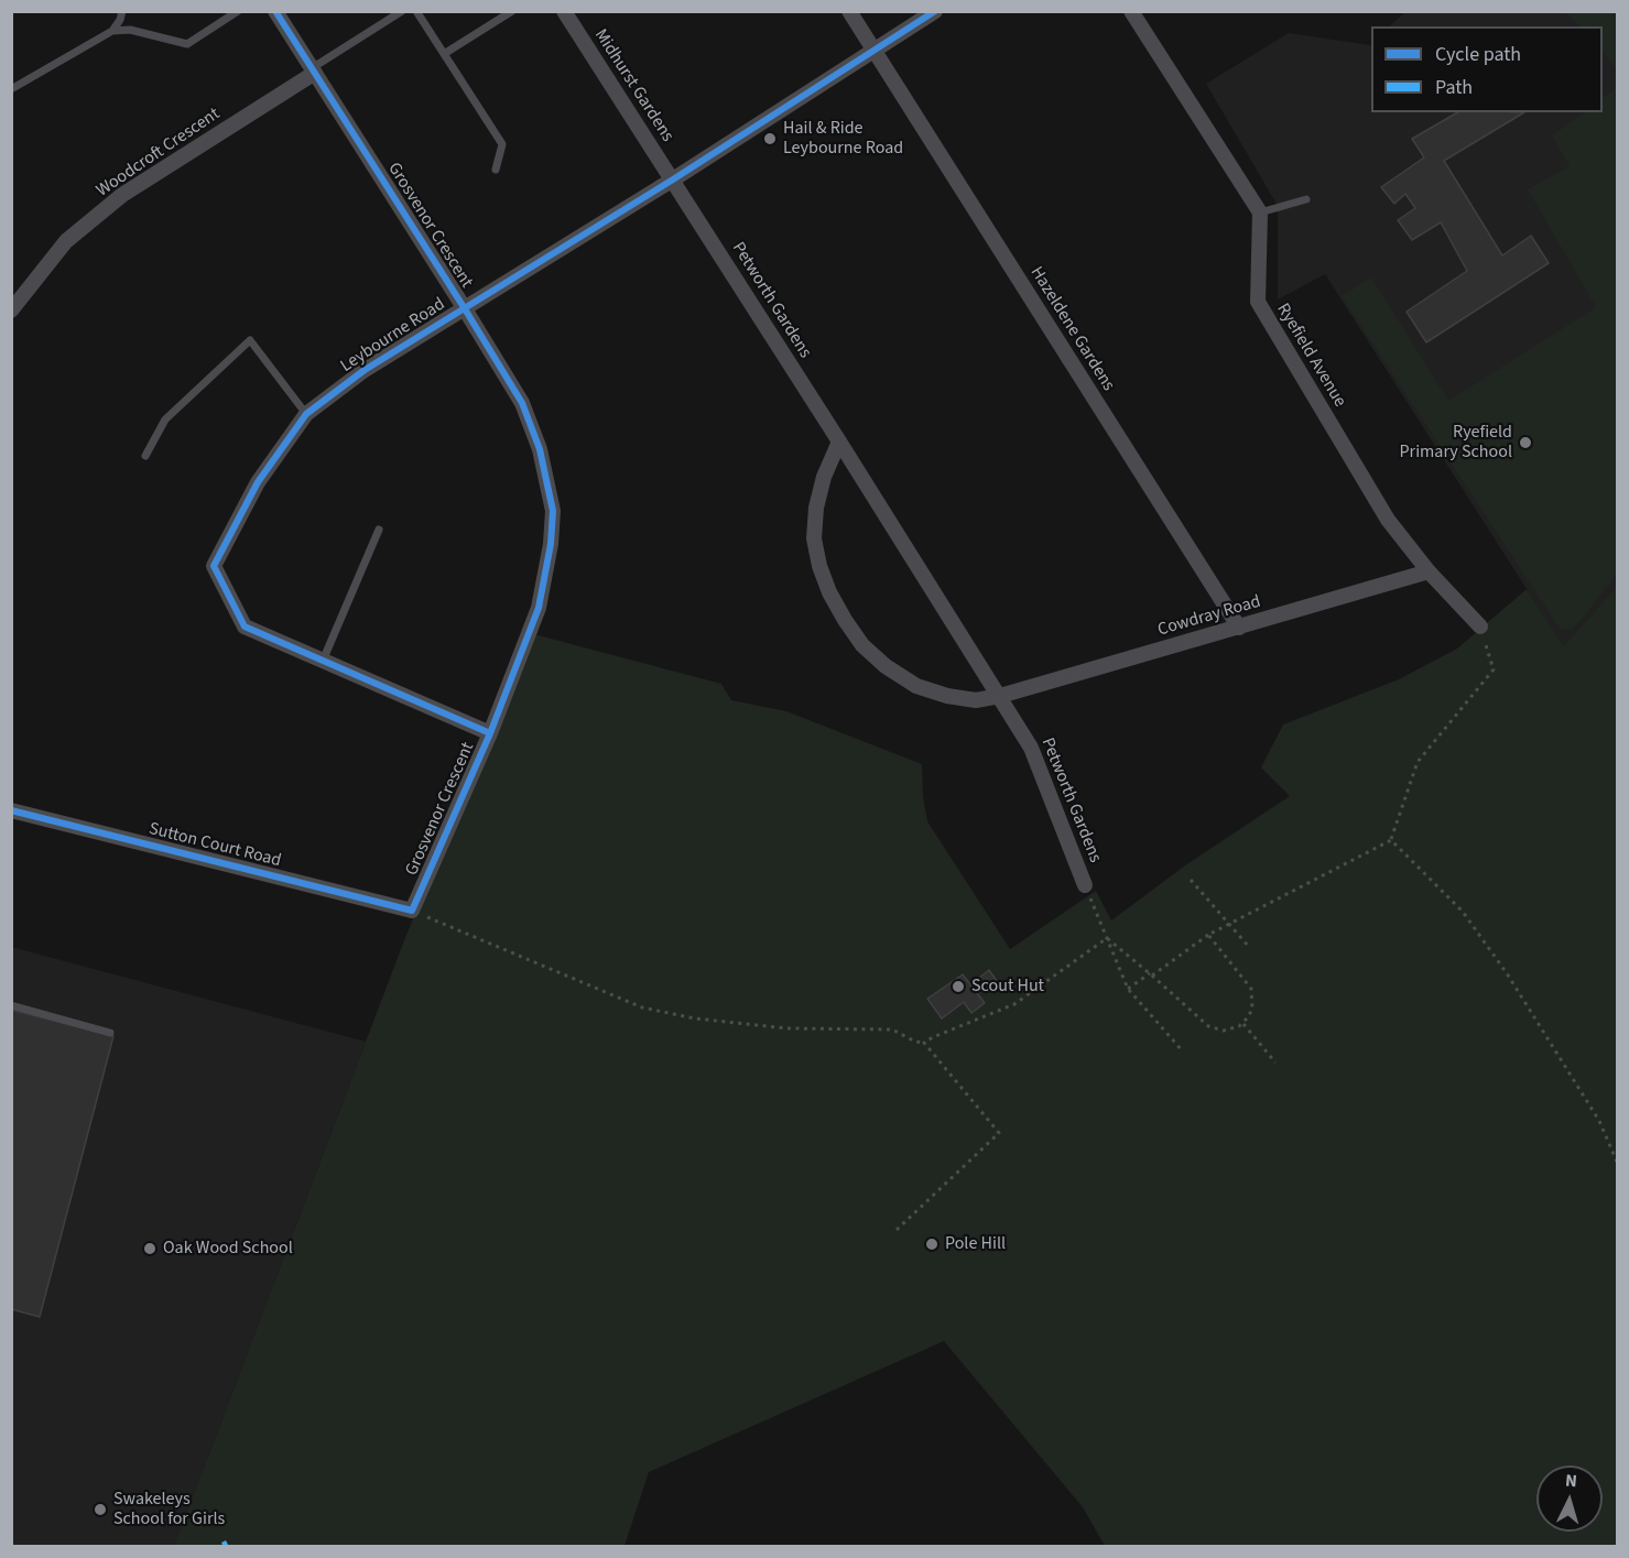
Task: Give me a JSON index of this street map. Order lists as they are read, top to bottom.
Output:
{
  "streets": {
    "street": [
      "Midhurst Gardens",
      "Woodcroft Crescent",
      "Grosvenor Crescent",
      "Petworth Gardens",
      "Hazeldene Gardens",
      "Leybourne Road",
      "Ryefield Avenue",
      "Cowdray Road",
      "Sutton Court Road"
    ]
  },
  "crossings": [
    ["Midhurst Gardens", "Petworth Gardens"],
    ["Midhurst Gardens", "Leybourne Road"],
    ["Woodcroft Crescent", "Grosvenor Crescent"],
    ["Grosvenor Crescent", "Leybourne Road"],
    ["Grosvenor Crescent", "Sutton Court Road"],
    ["Petworth Gardens", "Leybourne Road"],
    ["Petworth Gardens", "Cowdray Road"],
    ["Hazeldene Gardens", "Leybourne Road"],
    ["Hazeldene Gardens", "Cowdray Road"],
    ["Ryefield Avenue", "Cowdray Road"]
  ],
  "places": [
    "Hail & Ride Leybourne Road",
    "Ryefield Primary School",
    "Scout Hut",
    "Pole Hill",
    "Oak Wood School",
    "Swakeleys School for Girls"
  ],
  "legend": ["Cycle path", "Path"],
  "north": "top"
}
